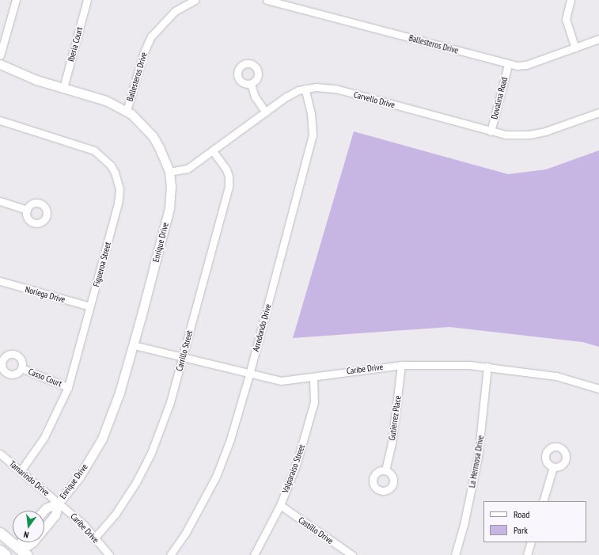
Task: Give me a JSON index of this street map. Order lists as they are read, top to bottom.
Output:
{
  "streets": {
    "street": [
      "Iberia Court",
      "Ballesteros Drive",
      "Dovalina Road",
      "Carvello Drive",
      "Enrique Drive",
      "Figueroa Street",
      "Noriega Drive",
      "Arredondo Drive",
      "Carrillo Street",
      "Caribe Drive",
      "Casso Court",
      "Gutierrez Place",
      "La Hermosa Drive",
      "Valparaiso Street",
      "Tamarindo Drive",
      "Castillo Drive"
    ]
  },
  "crossings": [
    ["Iberia Court", "Enrique Drive"],
    ["Ballesteros Drive", "Dovalina Road"],
    ["Ballesteros Drive", "Enrique Drive"],
    ["Dovalina Road", "Carvello Drive"],
    ["Carvello Drive", "Enrique Drive"],
    ["Carvello Drive", "Arredondo Drive"],
    ["Carvello Drive", "Carrillo Street"],
    ["Enrique Drive", "Caribe Drive"],
    ["Enrique Drive", "Tamarindo Drive"],
    ["Figueroa Street", "Noriega Drive"],
    ["Figueroa Street", "Casso Court"],
    ["Figueroa Street", "Tamarindo Drive"],
    ["Arredondo Drive", "Caribe Drive"],
    ["Carrillo Street", "Caribe Drive"],
    ["Caribe Drive", "Gutierrez Place"],
    ["Caribe Drive", "La Hermosa Drive"],
    ["Caribe Drive", "Valparaiso Street"],
    ["Caribe Drive", "Tamarindo Drive"],
    ["Valparaiso Street", "Castillo Drive"]
  ],
  "legend": ["Road", "Park"],
  "north": "bottom"
}
